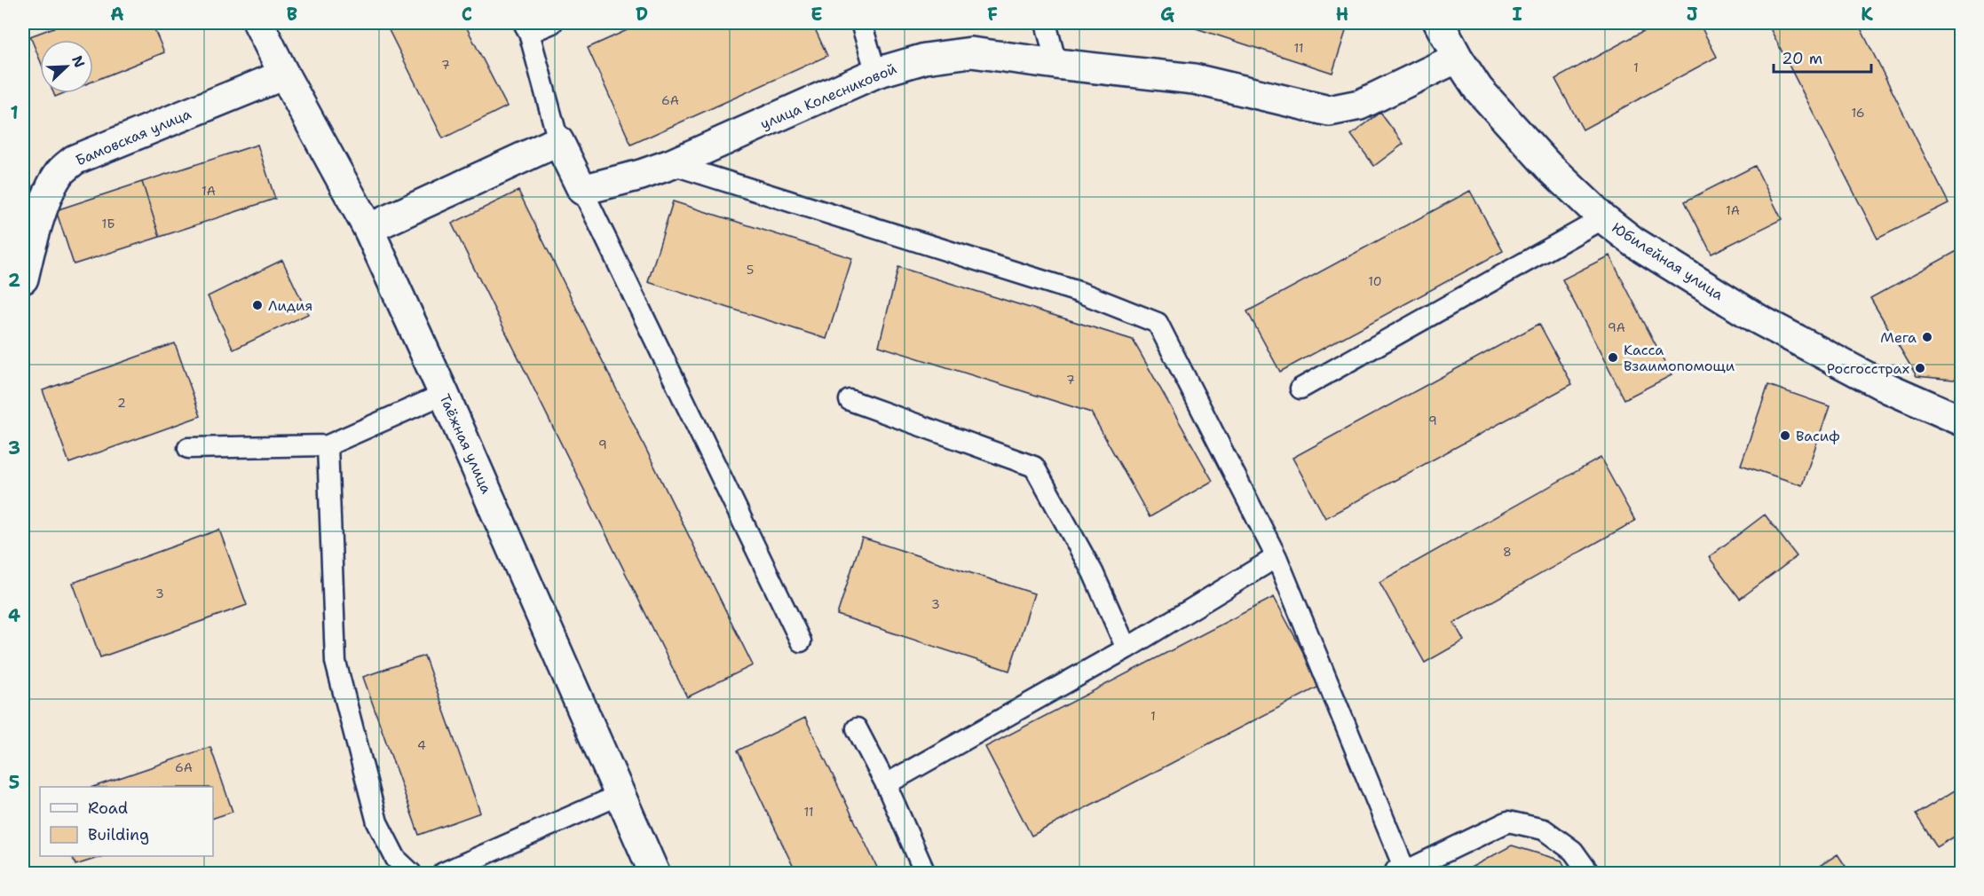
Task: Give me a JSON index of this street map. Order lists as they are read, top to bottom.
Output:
{
  "streets": {
    "street": [
      "улица Колесниковой",
      "Бамовская улица",
      "Юбилейная улица",
      "Таёжная улица"
    ]
  },
  "crossings": [
    ["улица Колесниковой", "Юбилейная улица"],
    ["Бамовская улица", "Таёжная улица"]
  ],
  "places": [
    "Лидия",
    "Мега",
    "Касса Взаимопомощи",
    "Росгосстрах",
    "Васиф"
  ],
  "house_numbers": [
    "11",
    "7",
    "1",
    "6А",
    "16",
    "1А",
    "1А",
    "1Б",
    "5",
    "10",
    "9А",
    "7",
    "2",
    "9",
    "9",
    "8",
    "3",
    "3",
    "1",
    "4",
    "6А",
    "11"
  ],
  "legend": ["Road", "Building"],
  "scale_bar": "20 m",
  "north": "top right",
  "grid": {
    "columns": [
      "A",
      "B",
      "C",
      "D",
      "E",
      "F",
      "G",
      "H",
      "I",
      "J",
      "K"
    ],
    "rows": [
      "1",
      "2",
      "3",
      "4",
      "5"
    ]
  }
}
